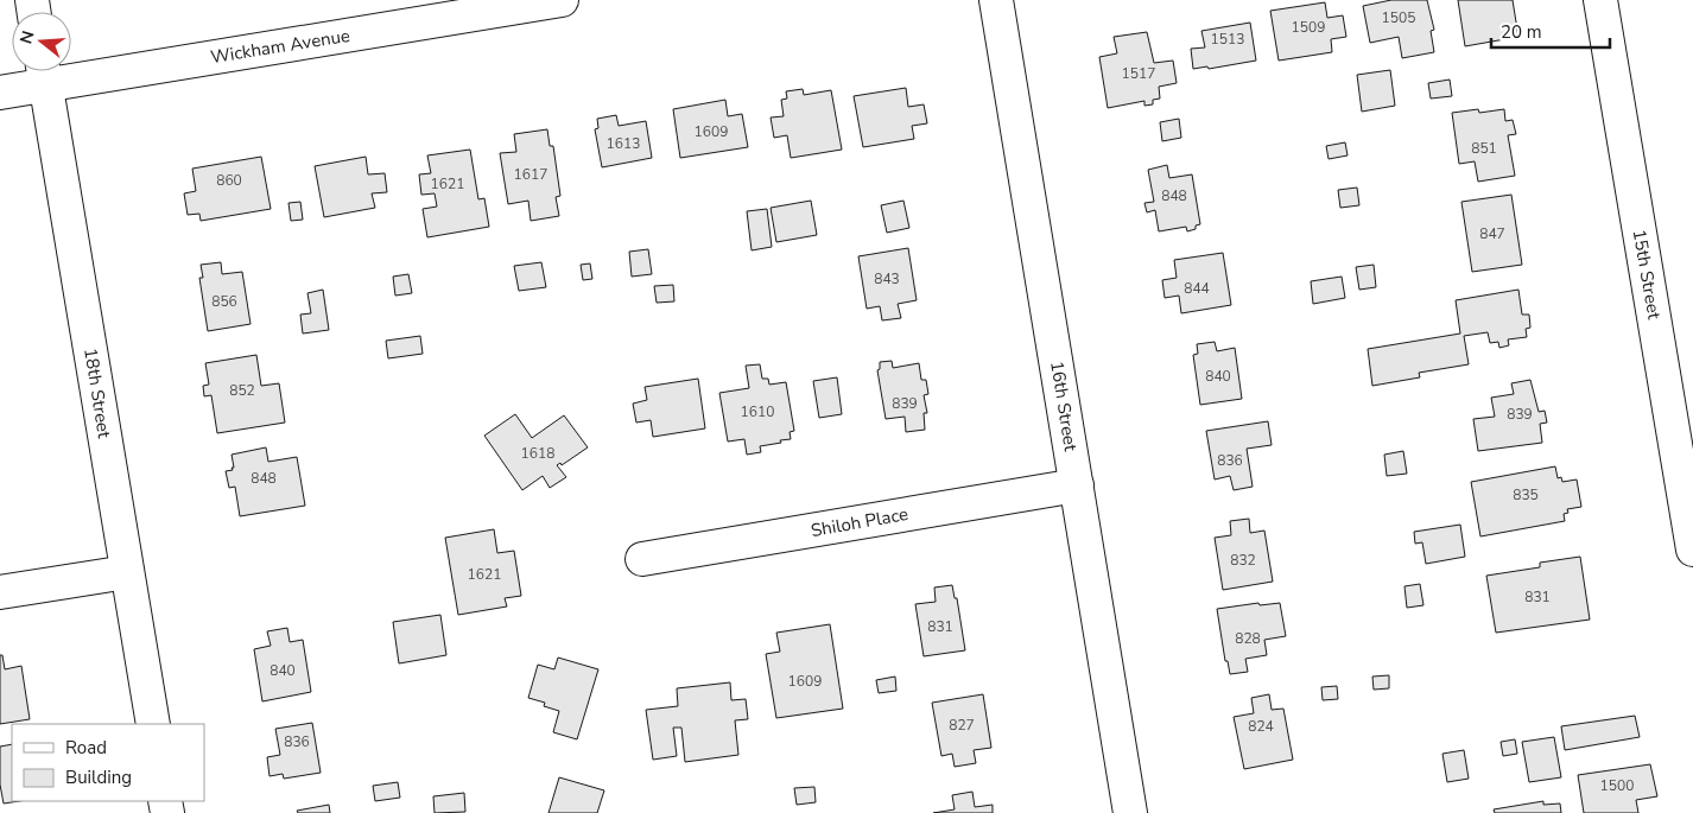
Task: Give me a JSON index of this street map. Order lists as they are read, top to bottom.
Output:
{
  "streets": {
    "street": [
      "Wickham Avenue",
      "15th Street",
      "18th Street",
      "16th Street",
      "Shiloh Place"
    ]
  },
  "crossings": [
    ["Wickham Avenue", "18th Street"],
    ["16th Street", "Shiloh Place"]
  ],
  "house_numbers": [
    "1505",
    "1509",
    "1513",
    "1517",
    "1609",
    "1613",
    "851",
    "1617",
    "860",
    "1621",
    "848",
    "847",
    "843",
    "844",
    "856",
    "840",
    "852",
    "839",
    "1610",
    "839",
    "1618",
    "836",
    "848",
    "835",
    "832",
    "1621",
    "831",
    "831",
    "828",
    "840",
    "1609",
    "827",
    "824",
    "836",
    "1500"
  ],
  "legend": ["Road", "Building"],
  "scale_bar": "20 m",
  "north": "left"
}
